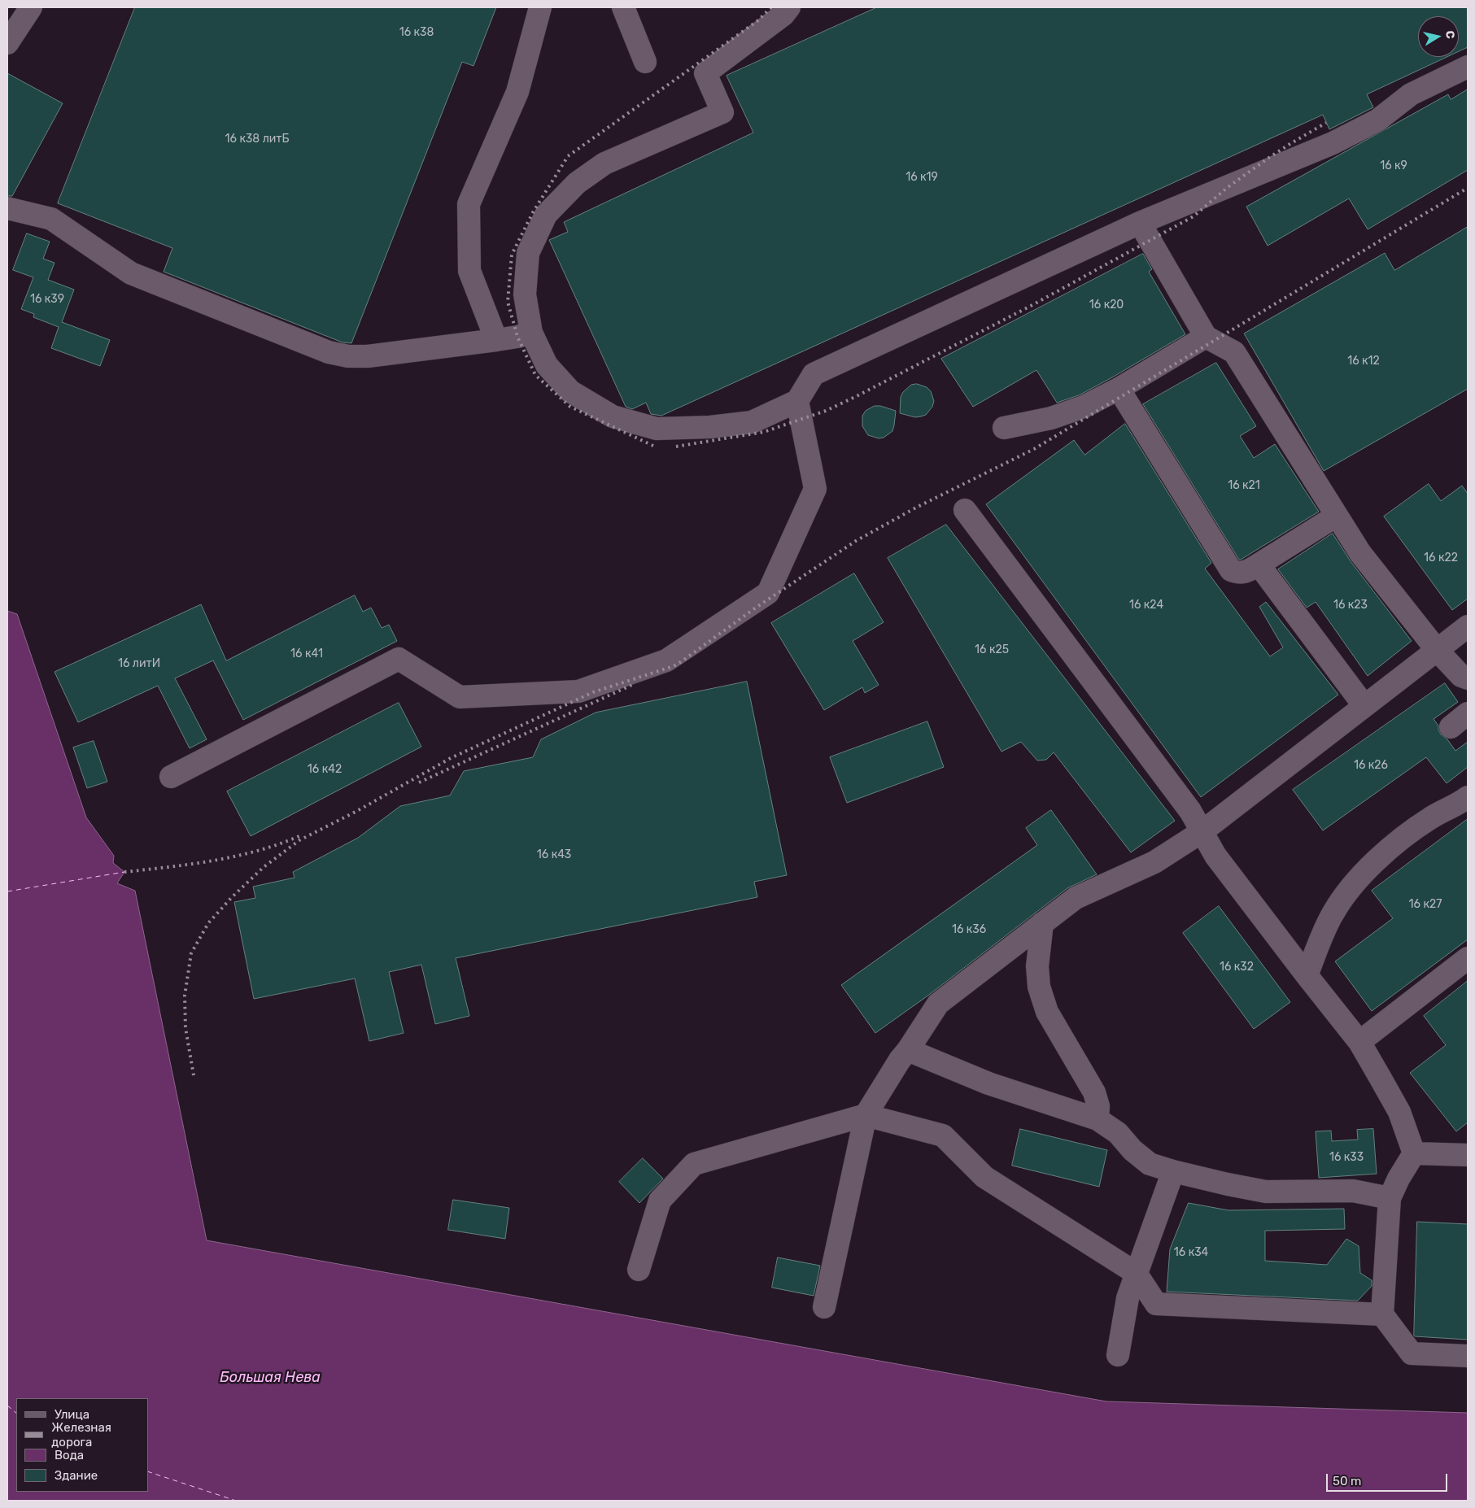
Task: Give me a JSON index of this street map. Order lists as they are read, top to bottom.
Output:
{
  "water": ["Большая Нева"],
  "house_numbers": [
    "16 к38",
    "16 к38 литБ",
    "16 к9",
    "16 к19",
    "16 к39",
    "16 к20",
    "16 к12",
    "16 к21",
    "16 к22",
    "16 к24",
    "16 к23",
    "16 к25",
    "16 к41",
    "16 литИ",
    "16 к26",
    "16 к42",
    "16 к43",
    "16 к27",
    "16 к36",
    "16 к32",
    "16 к33",
    "16 к34"
  ],
  "legend": [
    "Улица",
    "Железная дорога",
    "Вода",
    "Здание"
  ],
  "scale_bar": "50 m",
  "north": "right"
}
